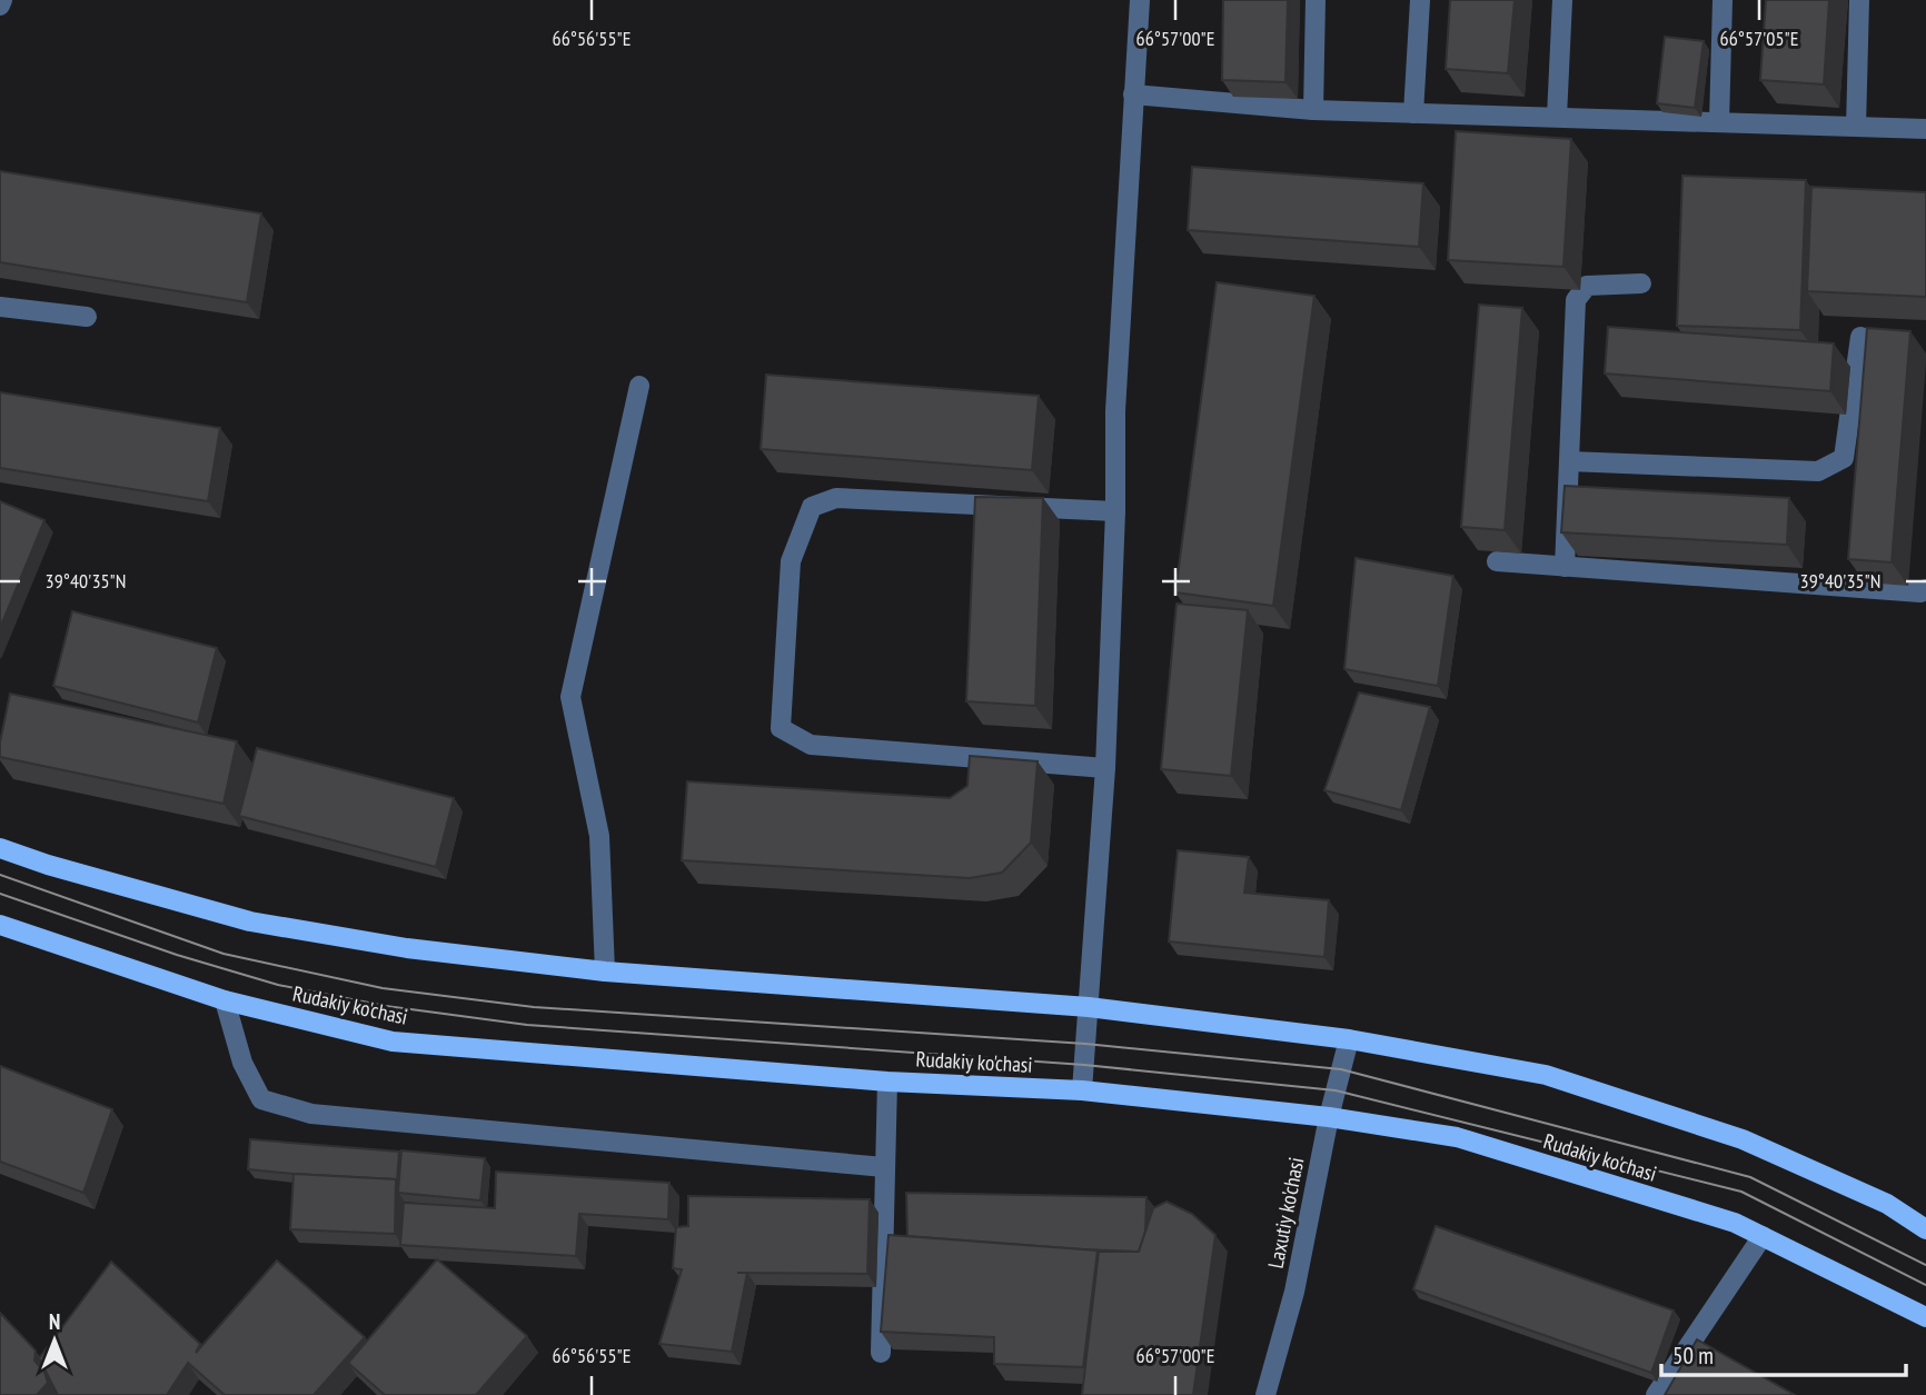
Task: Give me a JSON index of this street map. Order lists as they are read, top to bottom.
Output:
{
  "streets": {
    "main road": ["Rudakiy ko'chasi"],
    "street": ["Laxutiy ko'chasi"]
  },
  "crossings": [
    ["Rudakiy ko'chasi", "Laxutiy ko'chasi"]
  ],
  "scale_bar": "50 m",
  "north": "top",
  "coordinates": [
    "66°56'55\"E",
    "66°57'00\"E",
    "66°57'05\"E",
    "39°40'35\"N"
  ]
}
